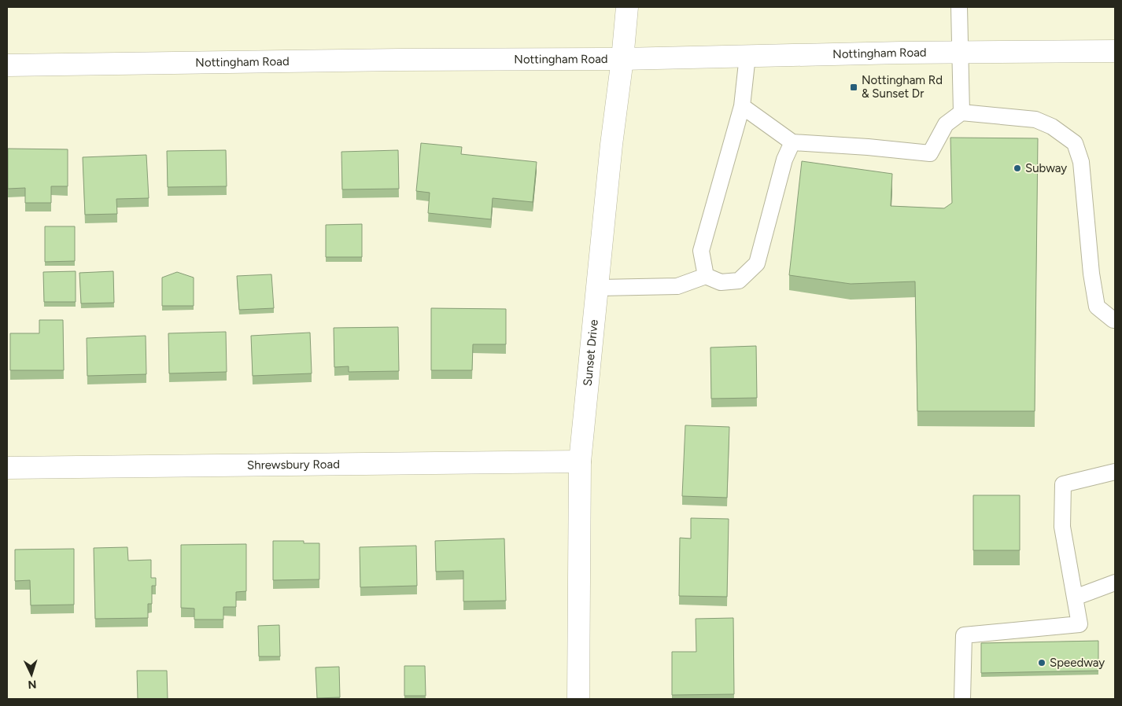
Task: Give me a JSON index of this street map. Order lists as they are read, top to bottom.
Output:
{
  "streets": {
    "street": ["Nottingham Road", "Sunset Drive", "Shrewsbury Road"]
  },
  "crossings": [
    ["Nottingham Road", "Sunset Drive"],
    ["Sunset Drive", "Shrewsbury Road"]
  ],
  "places": {
    "transit": ["Nottingham Rd & Sunset Dr"],
    "other": ["Subway", "Speedway"]
  },
  "north": "bottom"
}
